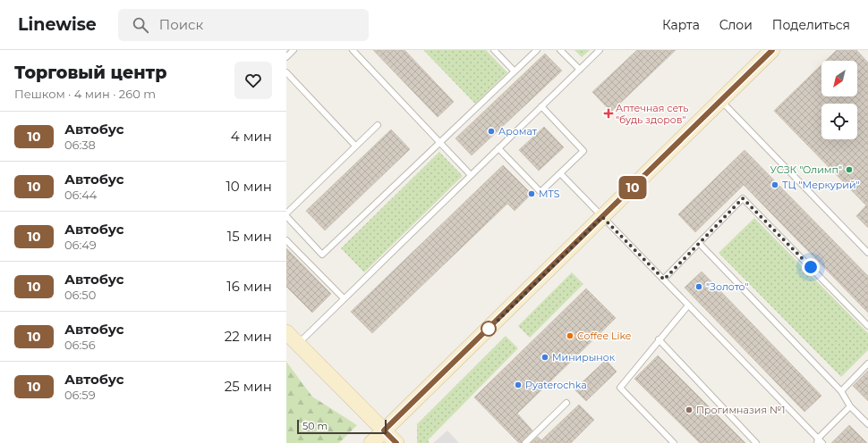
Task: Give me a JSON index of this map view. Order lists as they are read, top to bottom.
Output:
{
  "places": {
    "health": ["Аптечная сеть \"будь здоров\""],
    "other": [
      "Аромат",
      "УСЗК \"Олимп\"",
      "ТЦ \"Меркурий\"",
      "MTS",
      "\"Золото\"",
      "Coffee Like",
      "Минирынок",
      "Pyaterochka",
      "Прогимназия №1"
    ]
  },
  "lines": ["bus line 10"],
  "scale_bar": "50 m",
  "north": "bottom left",
  "page": {
    "header": "Linewise",
    "search": "Поиск",
    "nav": ["Карта", "Слои", "Поделиться"],
    "heading": ["Торговый центр", "Пешком · 4 мин · 260 m"],
    "on_map": "10",
    "list": [
      {
        "mark": "10",
        "name": "Автобус",
        "note": "06:38",
        "value": "4 мин"
      },
      {
        "mark": "10",
        "name": "Автобус",
        "note": "06:44",
        "value": "10 мин"
      },
      {
        "mark": "10",
        "name": "Автобус",
        "note": "06:49",
        "value": "15 мин"
      },
      {
        "mark": "10",
        "name": "Автобус",
        "note": "06:50",
        "value": "16 мин"
      },
      {
        "mark": "10",
        "name": "Автобус",
        "note": "06:56",
        "value": "22 мин"
      },
      {
        "mark": "10",
        "name": "Автобус",
        "note": "06:59",
        "value": "25 мин"
      }
    ],
    "scale": "50 m"
  }
}
